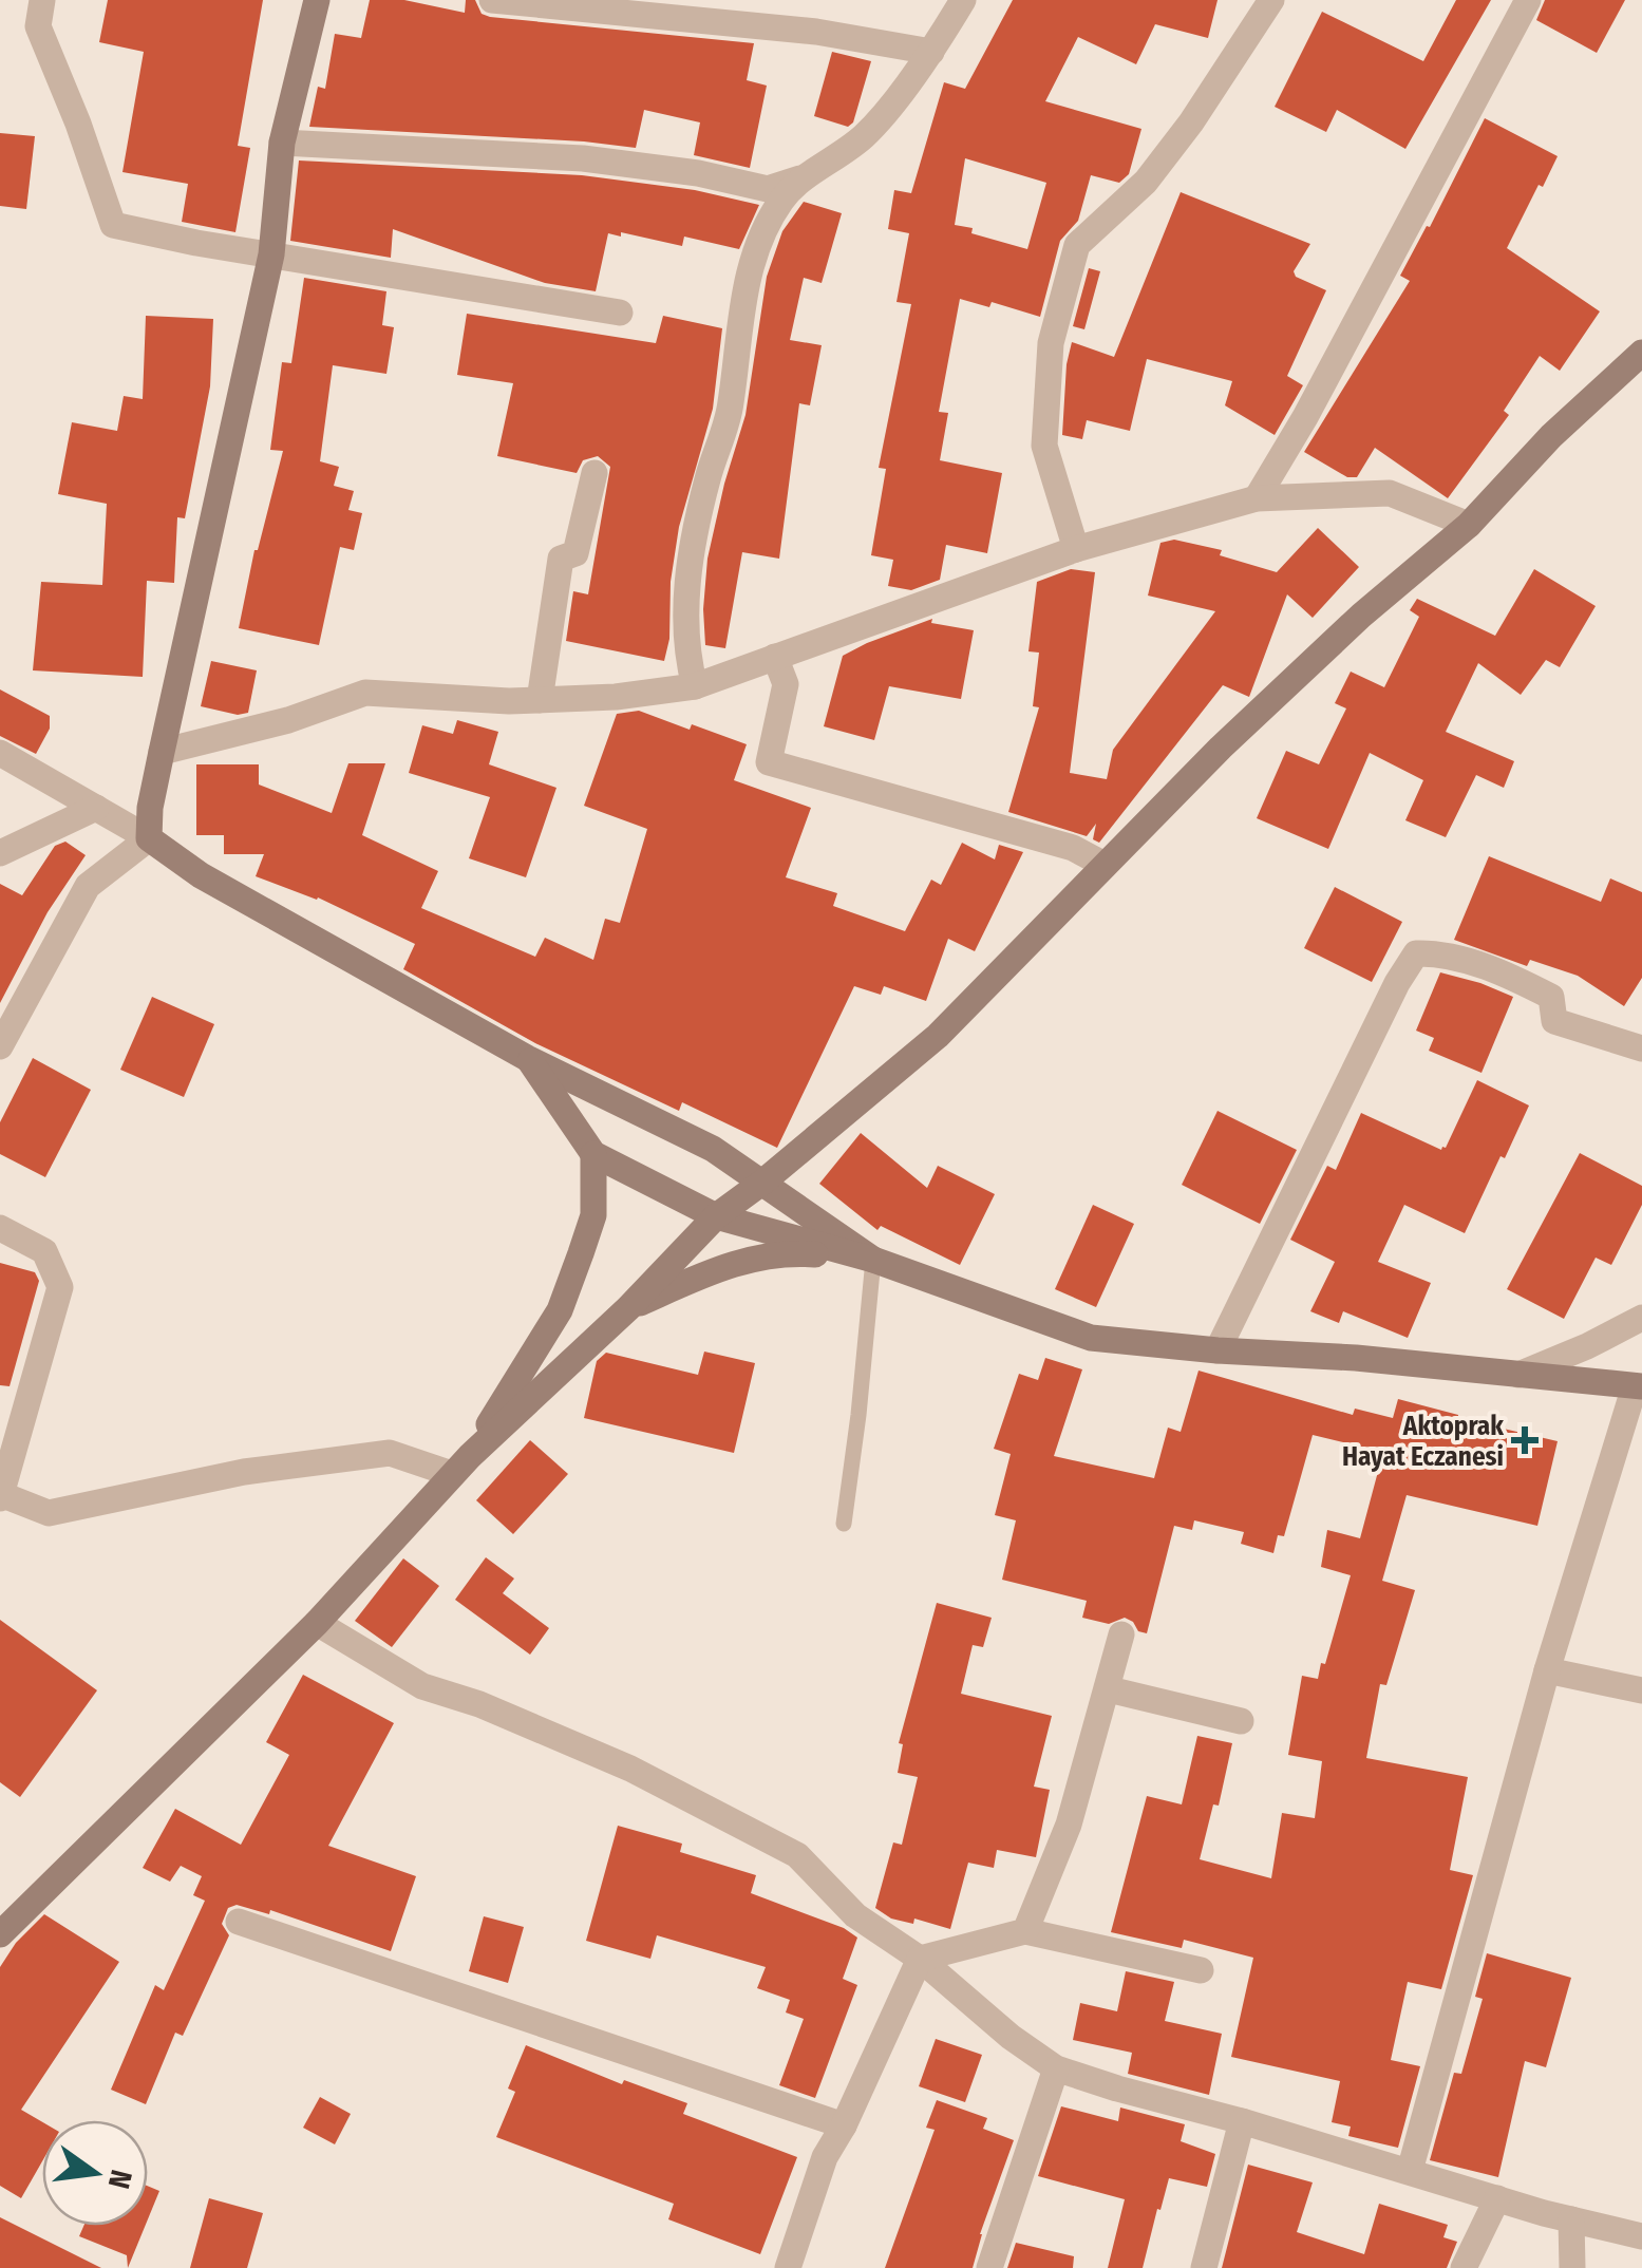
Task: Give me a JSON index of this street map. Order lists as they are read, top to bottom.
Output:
{
  "places": {
    "health": ["Aktoprak Hayat Eczanesi"]
  },
  "north": "right"
}
